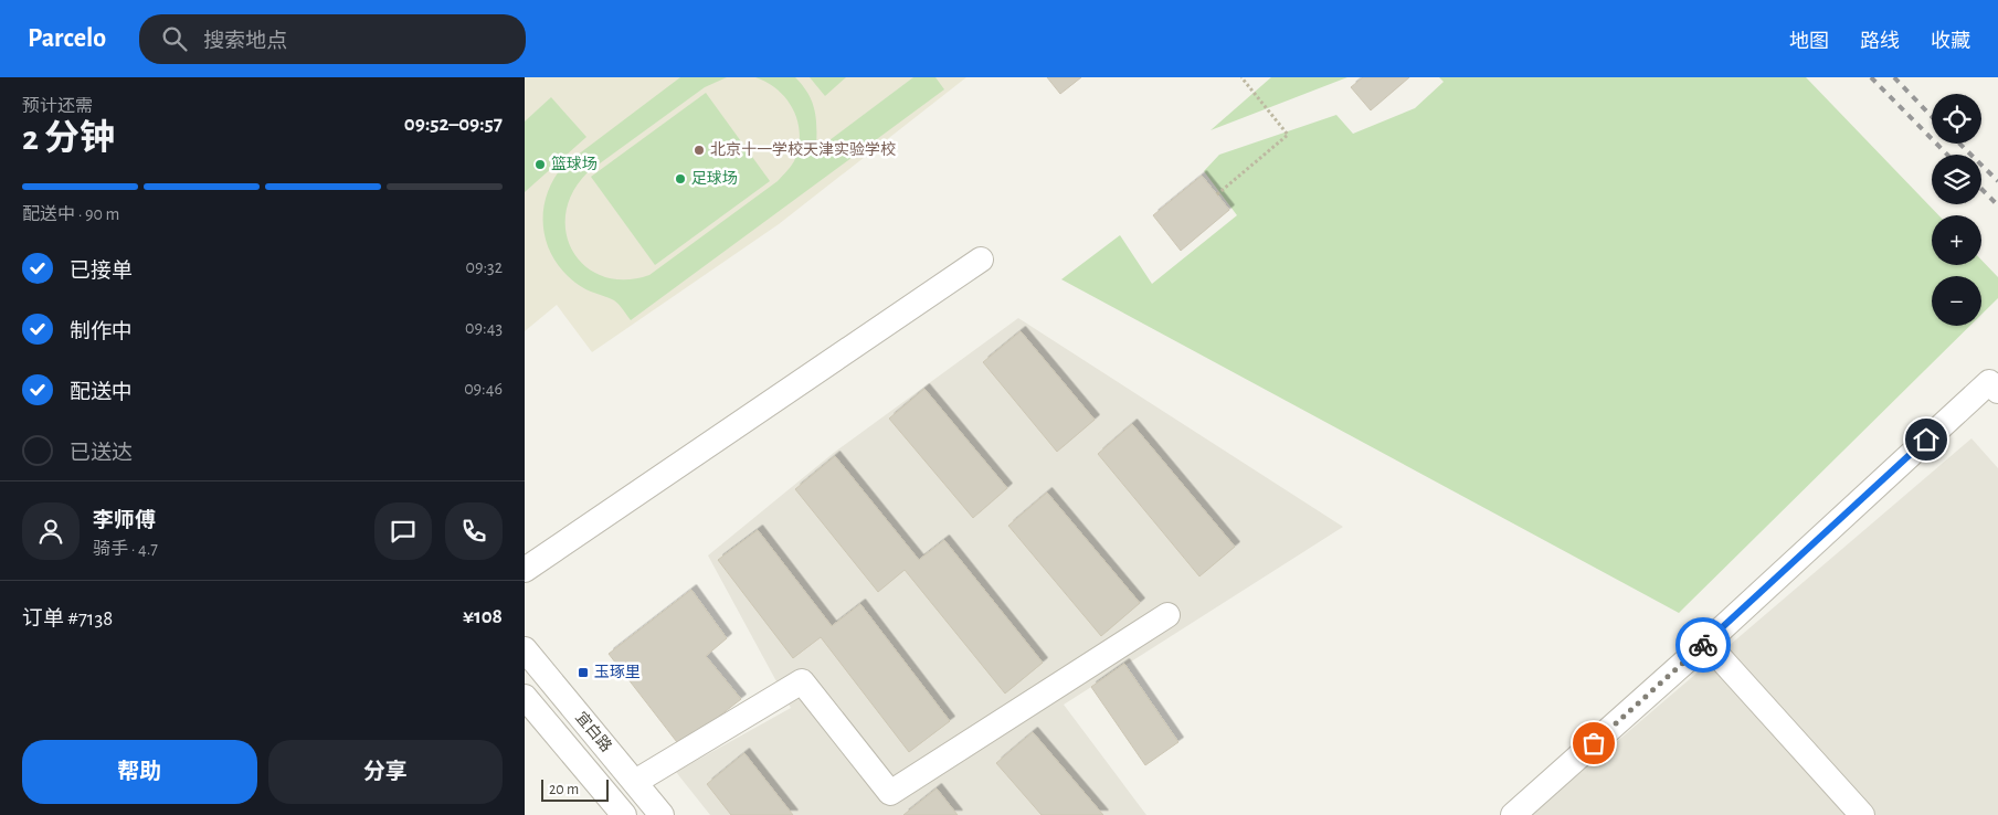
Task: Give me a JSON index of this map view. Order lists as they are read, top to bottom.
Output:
{
  "streets": {
    "street": ["宜白路"]
  },
  "places": {
    "other": ["北京十一学校天津实验学校", "篮球场", "足球场"],
    "transit": ["玉琢里"]
  },
  "scale_bar": "20 m",
  "page": {
    "header": "Parcelo",
    "search": "搜索地点",
    "nav": ["地图", "路线", "收藏"],
    "heading": ["2 分钟", "预计还需", "09:52–09:57"],
    "panel": [
      "李师傅",
      "骑手 · 4.7",
      "订单 #7138",
      "¥108"
    ],
    "map_buttons": ["+", "−"],
    "bar": "配送中 · 90 m",
    "list": [
      ["已接单", "09:32"],
      ["制作中", "09:43"],
      ["配送中", "09:46"],
      "已送达"
    ],
    "buttons": ["帮助", "分享"],
    "scale": "20 m"
  }
}
